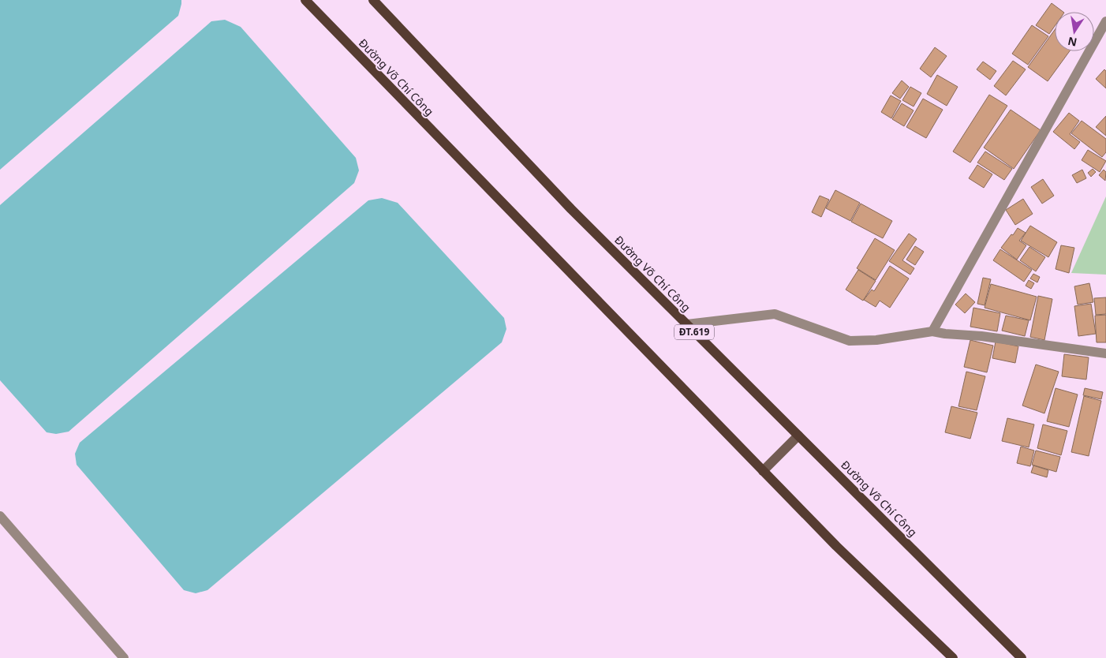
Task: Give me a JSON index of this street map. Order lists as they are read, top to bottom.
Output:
{
  "streets": {
    "main road": ["Đường Võ Chí Công", "ĐT.619"]
  },
  "north": "bottom"
}
